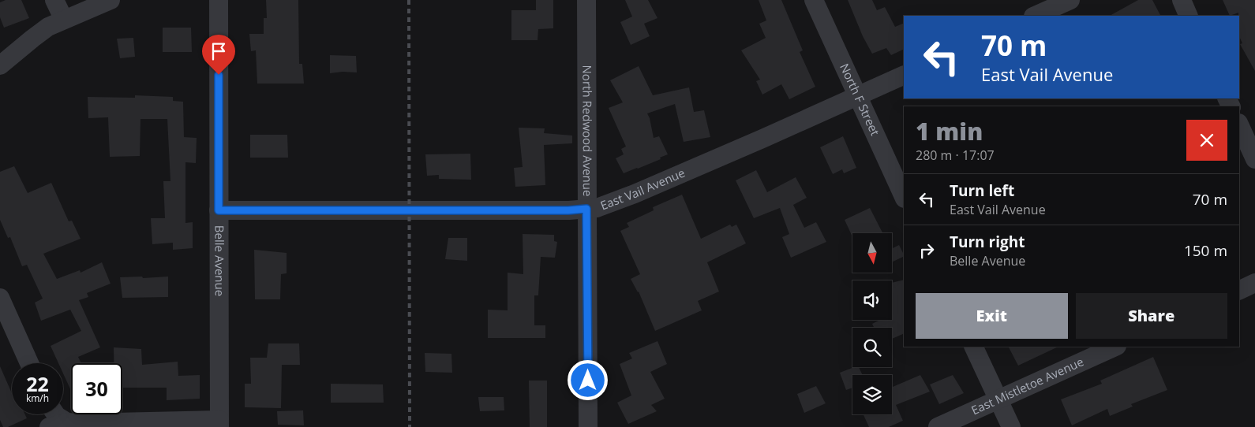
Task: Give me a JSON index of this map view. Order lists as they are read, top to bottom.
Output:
{
  "streets": {
    "street": [
      "North F Street",
      "North Redwood Avenue",
      "East Vail Avenue",
      "Belle Avenue",
      "East Mistletoe Avenue"
    ]
  },
  "crossings": [
    ["North F Street", "East Vail Avenue"],
    ["North Redwood Avenue", "East Vail Avenue"],
    ["East Vail Avenue", "Belle Avenue"]
  ],
  "north": "bottom",
  "page": {
    "turn": ["70 m", "East Vail Avenue"],
    "heading": ["1 min", "280 m · 17:07"],
    "list": [
      {
        "name": "Turn left",
        "note": "East Vail Avenue",
        "value": "70 m"
      },
      {
        "name": "Turn right",
        "note": "Belle Avenue",
        "value": "150 m"
      }
    ],
    "buttons": ["Exit", "Share"],
    "speed": "22 km/h",
    "limit": "30"
  }
}
